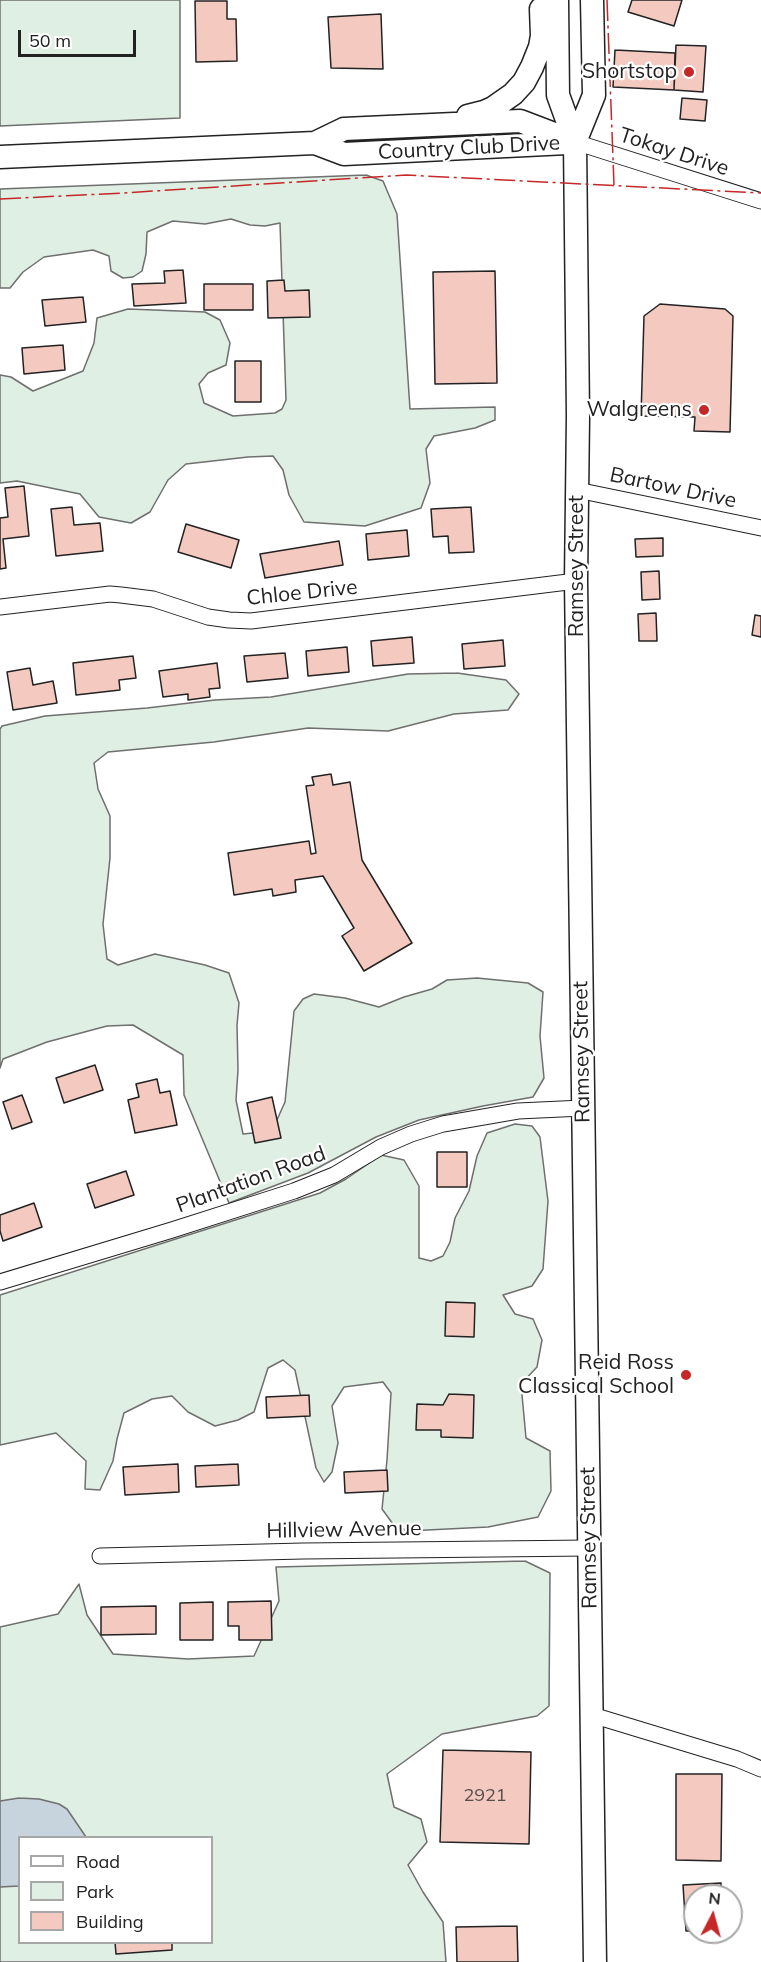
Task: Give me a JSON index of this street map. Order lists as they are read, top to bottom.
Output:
{
  "streets": {
    "main road": ["Country Club Drive", "Ramsey Street"],
    "street": [
      "Tokay Drive",
      "Bartow Drive",
      "Chloe Drive",
      "Plantation Road",
      "Hillview Avenue"
    ]
  },
  "crossings": [
    ["Country Club Drive", "Tokay Drive"],
    ["Country Club Drive", "Ramsey Street"],
    ["Tokay Drive", "Ramsey Street"],
    ["Bartow Drive", "Ramsey Street"],
    ["Ramsey Street", "Chloe Drive"],
    ["Ramsey Street", "Plantation Road"],
    ["Ramsey Street", "Hillview Avenue"]
  ],
  "places": ["Shortstop", "Walgreens", "Reid Ross Classical School"],
  "house_numbers": ["2921"],
  "legend": ["Road", "Park", "Building"],
  "scale_bar": "50 m",
  "north": "top"
}
